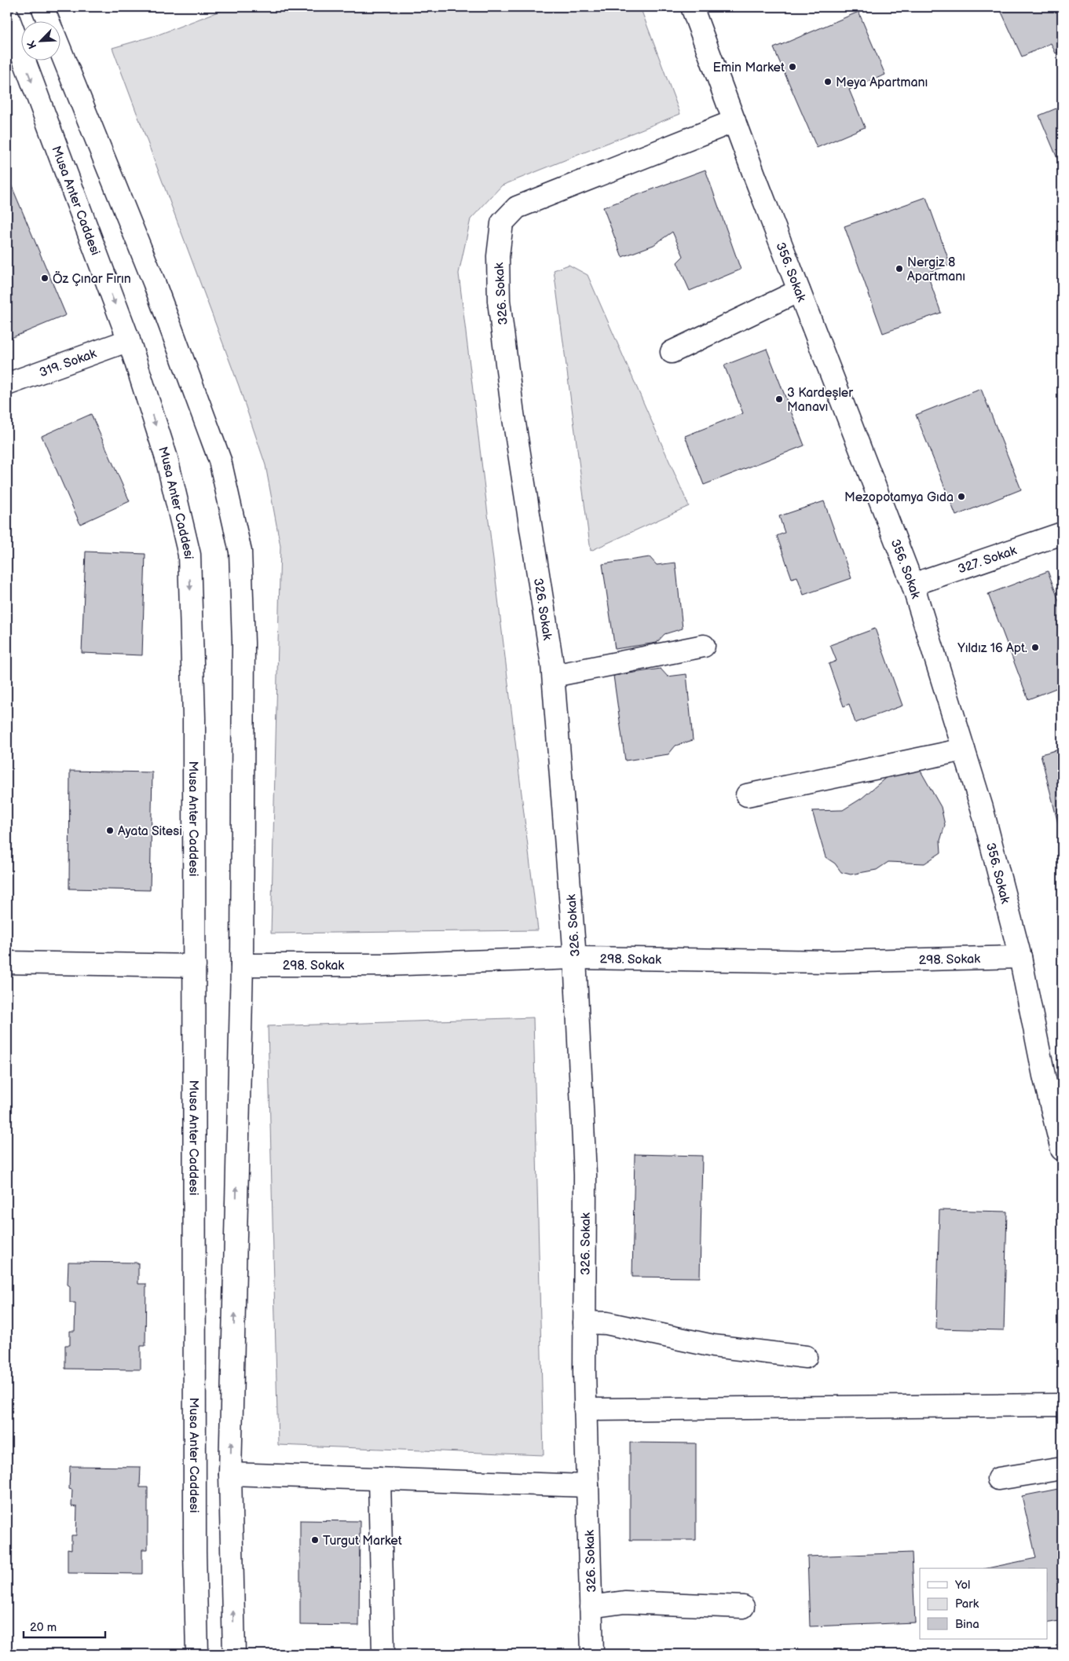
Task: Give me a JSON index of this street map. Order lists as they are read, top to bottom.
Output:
{
  "streets": {
    "street": [
      "Musa Anter Caddesi",
      "356. Sokak",
      "326. Sokak",
      "319. Sokak",
      "327. Sokak",
      "298. Sokak"
    ]
  },
  "crossings": [
    ["Musa Anter Caddesi", "319. Sokak"],
    ["356. Sokak", "326. Sokak"],
    ["356. Sokak", "327. Sokak"],
    ["356. Sokak", "298. Sokak"],
    ["326. Sokak", "298. Sokak"]
  ],
  "places": [
    "Emin Market",
    "Meya Apartmanı",
    "Nergiz 8 Apartmanı",
    "Öz Çınar Fırın",
    "3 Kardeşler Manavı",
    "Mezopotamya Gıda",
    "Yıldız 16 Apt.",
    "Ayata Sitesi",
    "Turgut Market"
  ],
  "legend": ["Yol", "Park", "Bina"],
  "scale_bar": "20 m",
  "north": "bottom left"
}
